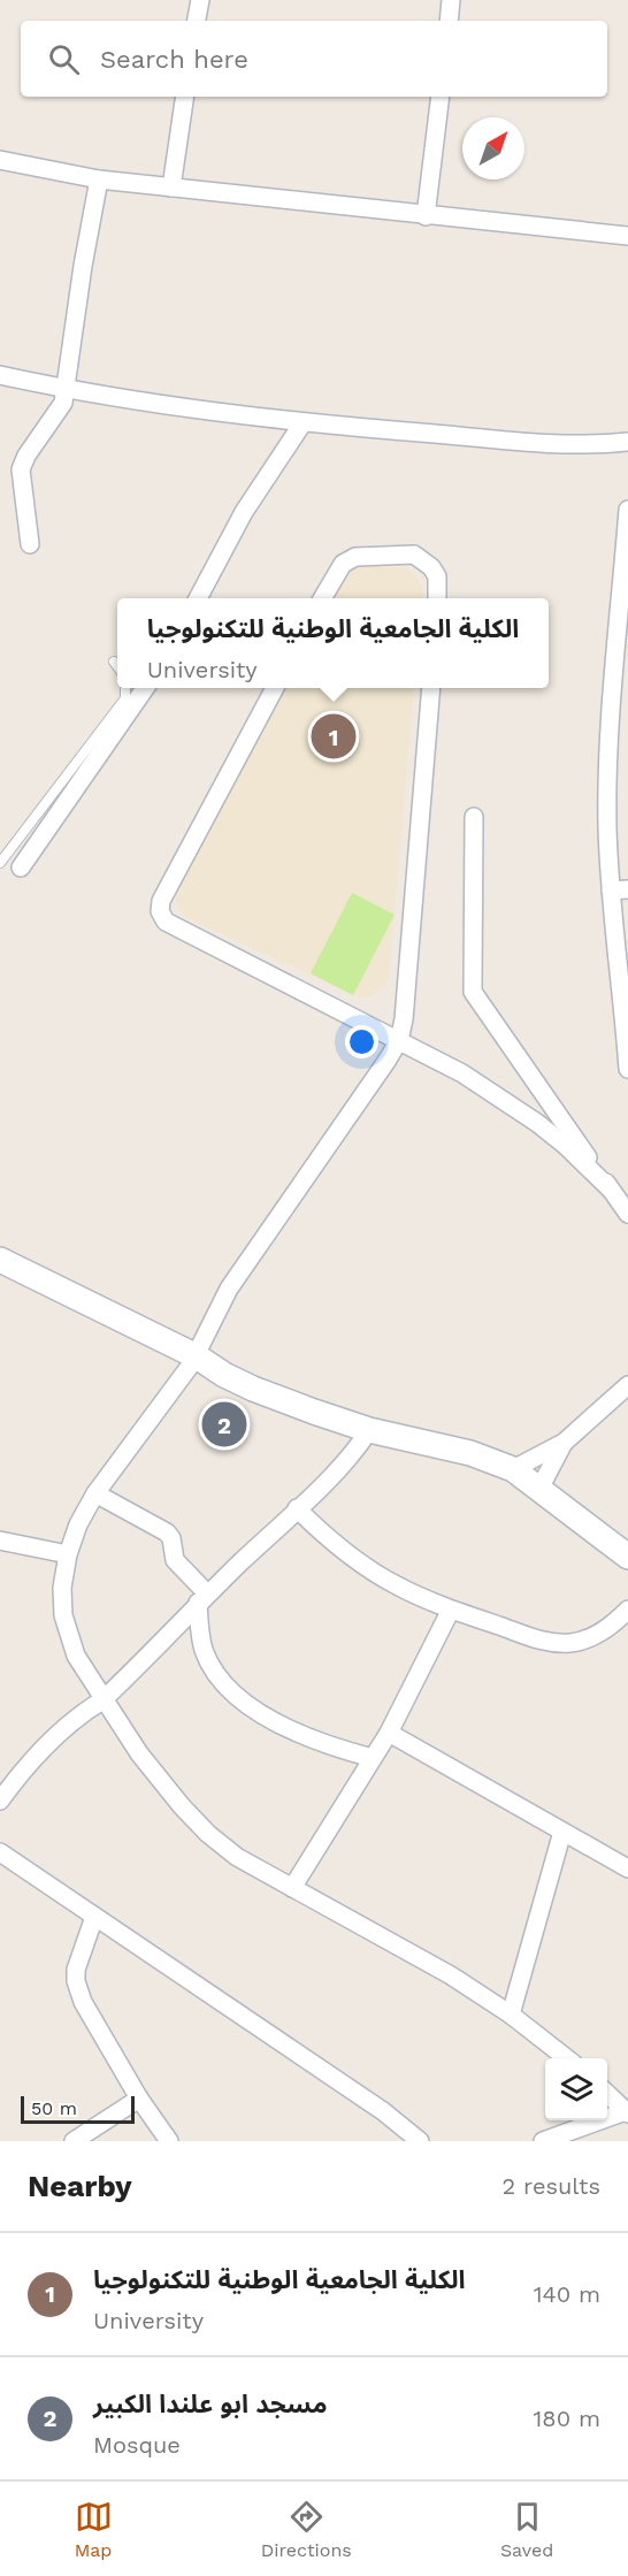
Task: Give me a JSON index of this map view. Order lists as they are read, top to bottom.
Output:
{
  "scale_bar": "50 m",
  "north": "top right",
  "page": {
    "search": "Search here",
    "popup": ["الكلية الجامعية الوطنية للتكنولوجيا", "University"],
    "pins": ["1", "2"],
    "scale": "50 m",
    "heading": ["Nearby", "2 results"],
    "list": [
      {
        "mark": "1",
        "name": "الكلية الجامعية الوطنية للتكنولوجيا",
        "note": "University",
        "value": "140 m"
      },
      {
        "mark": "2",
        "name": "مسجد ابو علندا الكبير",
        "note": "Mosque",
        "value": "180 m"
      }
    ],
    "nav": ["Map", "Directions", "Saved"]
  }
}
